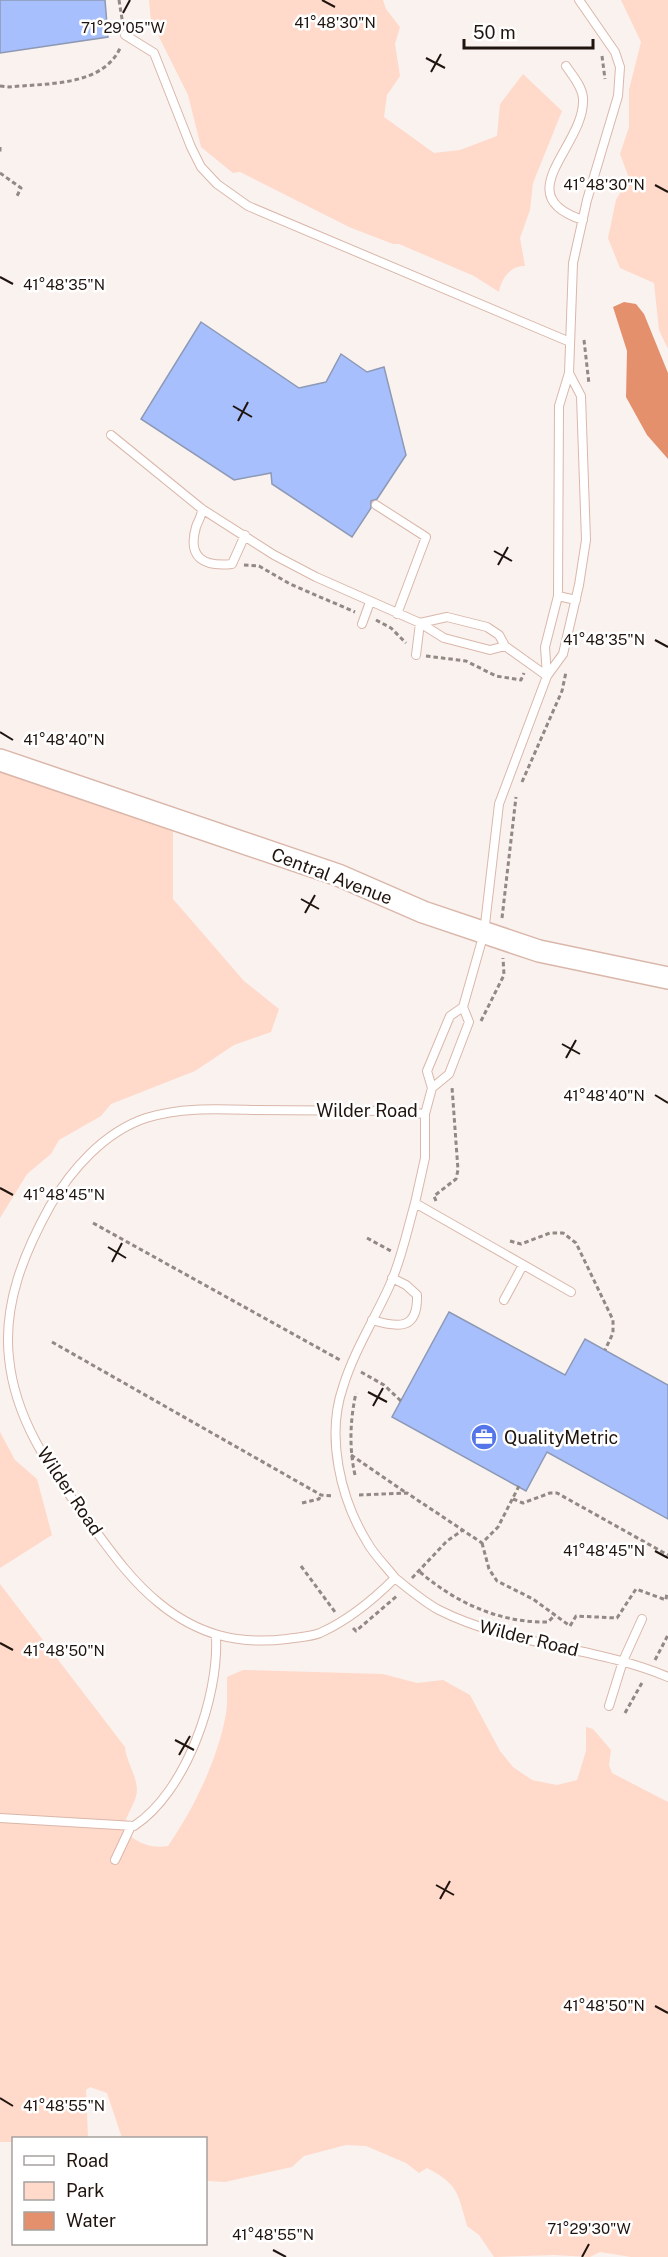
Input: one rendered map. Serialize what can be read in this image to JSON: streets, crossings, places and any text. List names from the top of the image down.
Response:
{
  "streets": {
    "main road": ["Central Avenue"],
    "lane": ["Wilder Road"]
  },
  "crossings": [
    ["Central Avenue", "Wilder Road"]
  ],
  "places": {
    "office": ["QualityMetric"]
  },
  "legend": ["Road", "Park", "Water"],
  "scale_bar": "50 m",
  "coordinates": [
    "41°48'30\"N",
    "71°29'05\"W",
    "41°48'35\"N",
    "41°48'40\"N",
    "41°48'45\"N",
    "41°48'50\"N",
    "41°48'55\"N",
    "71°29'30\"W"
  ]
}
